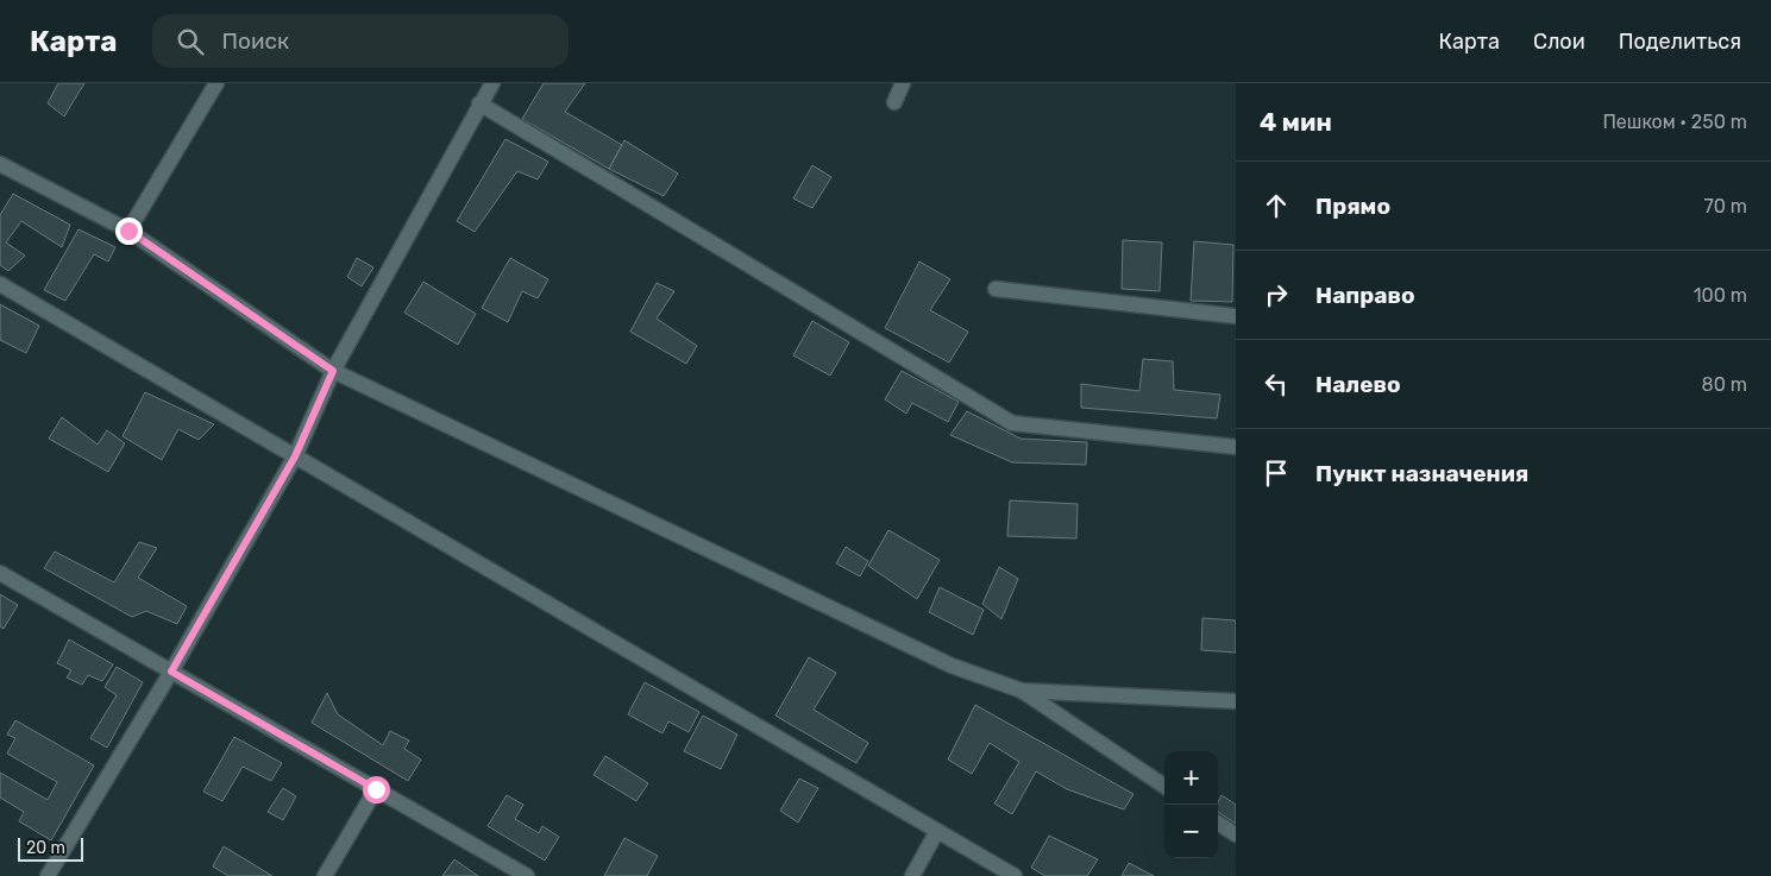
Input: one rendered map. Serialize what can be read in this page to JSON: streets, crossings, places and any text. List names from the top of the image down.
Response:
{
  "scale_bar": "20 m",
  "page": {
    "header": "Карта",
    "search": "Поиск",
    "nav": ["Карта", "Слои", "Поделиться"],
    "heading": ["4 мин", "Пешком · 250 m"],
    "list": [
      ["Прямо", "70 m"],
      ["Направо", "100 m"],
      ["Налево", "80 m"],
      "Пункт назначения"
    ],
    "map_buttons": ["+", "−"],
    "scale": "20 m"
  }
}
